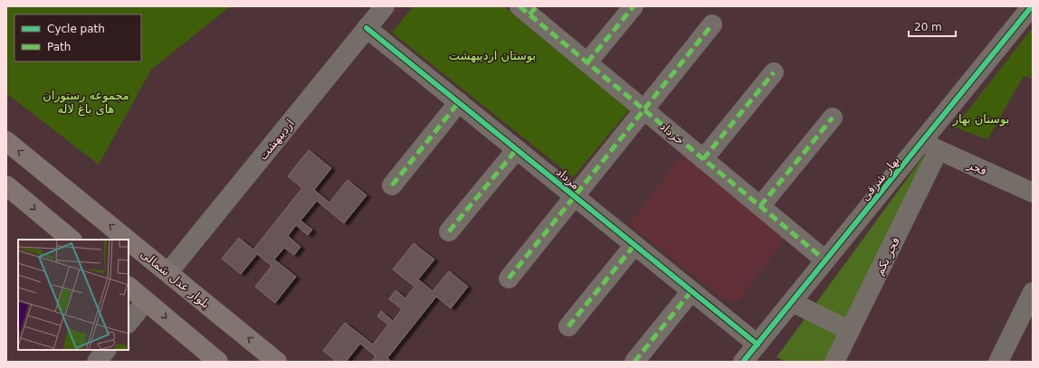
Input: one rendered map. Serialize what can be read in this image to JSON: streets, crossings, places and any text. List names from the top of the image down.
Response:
{
  "streets": {
    "main road": ["بلوار عدل شمالی"],
    "street": [
      "خرداد",
      "اردیبهشت",
      "فجر",
      "مرداد",
      "بهار شرقی",
      "فجر یکم"
    ]
  },
  "crossings": [
    ["خرداد", "بهار شرقی"],
    ["اردیبهشت", "مرداد"],
    ["اردیبهشت", "بلوار عدل شمالی"],
    ["فجر", "بهار شرقی"],
    ["فجر", "فجر یکم"],
    ["مرداد", "بهار شرقی"],
    ["بهار شرقی", "فجر یکم"]
  ],
  "parks": ["بوستان اردیبهشت", "مجموعه رستوران های باغ لاله", "بوستان بهار"],
  "legend": ["Cycle path", "Path"],
  "scale_bar": "20 m"
}
